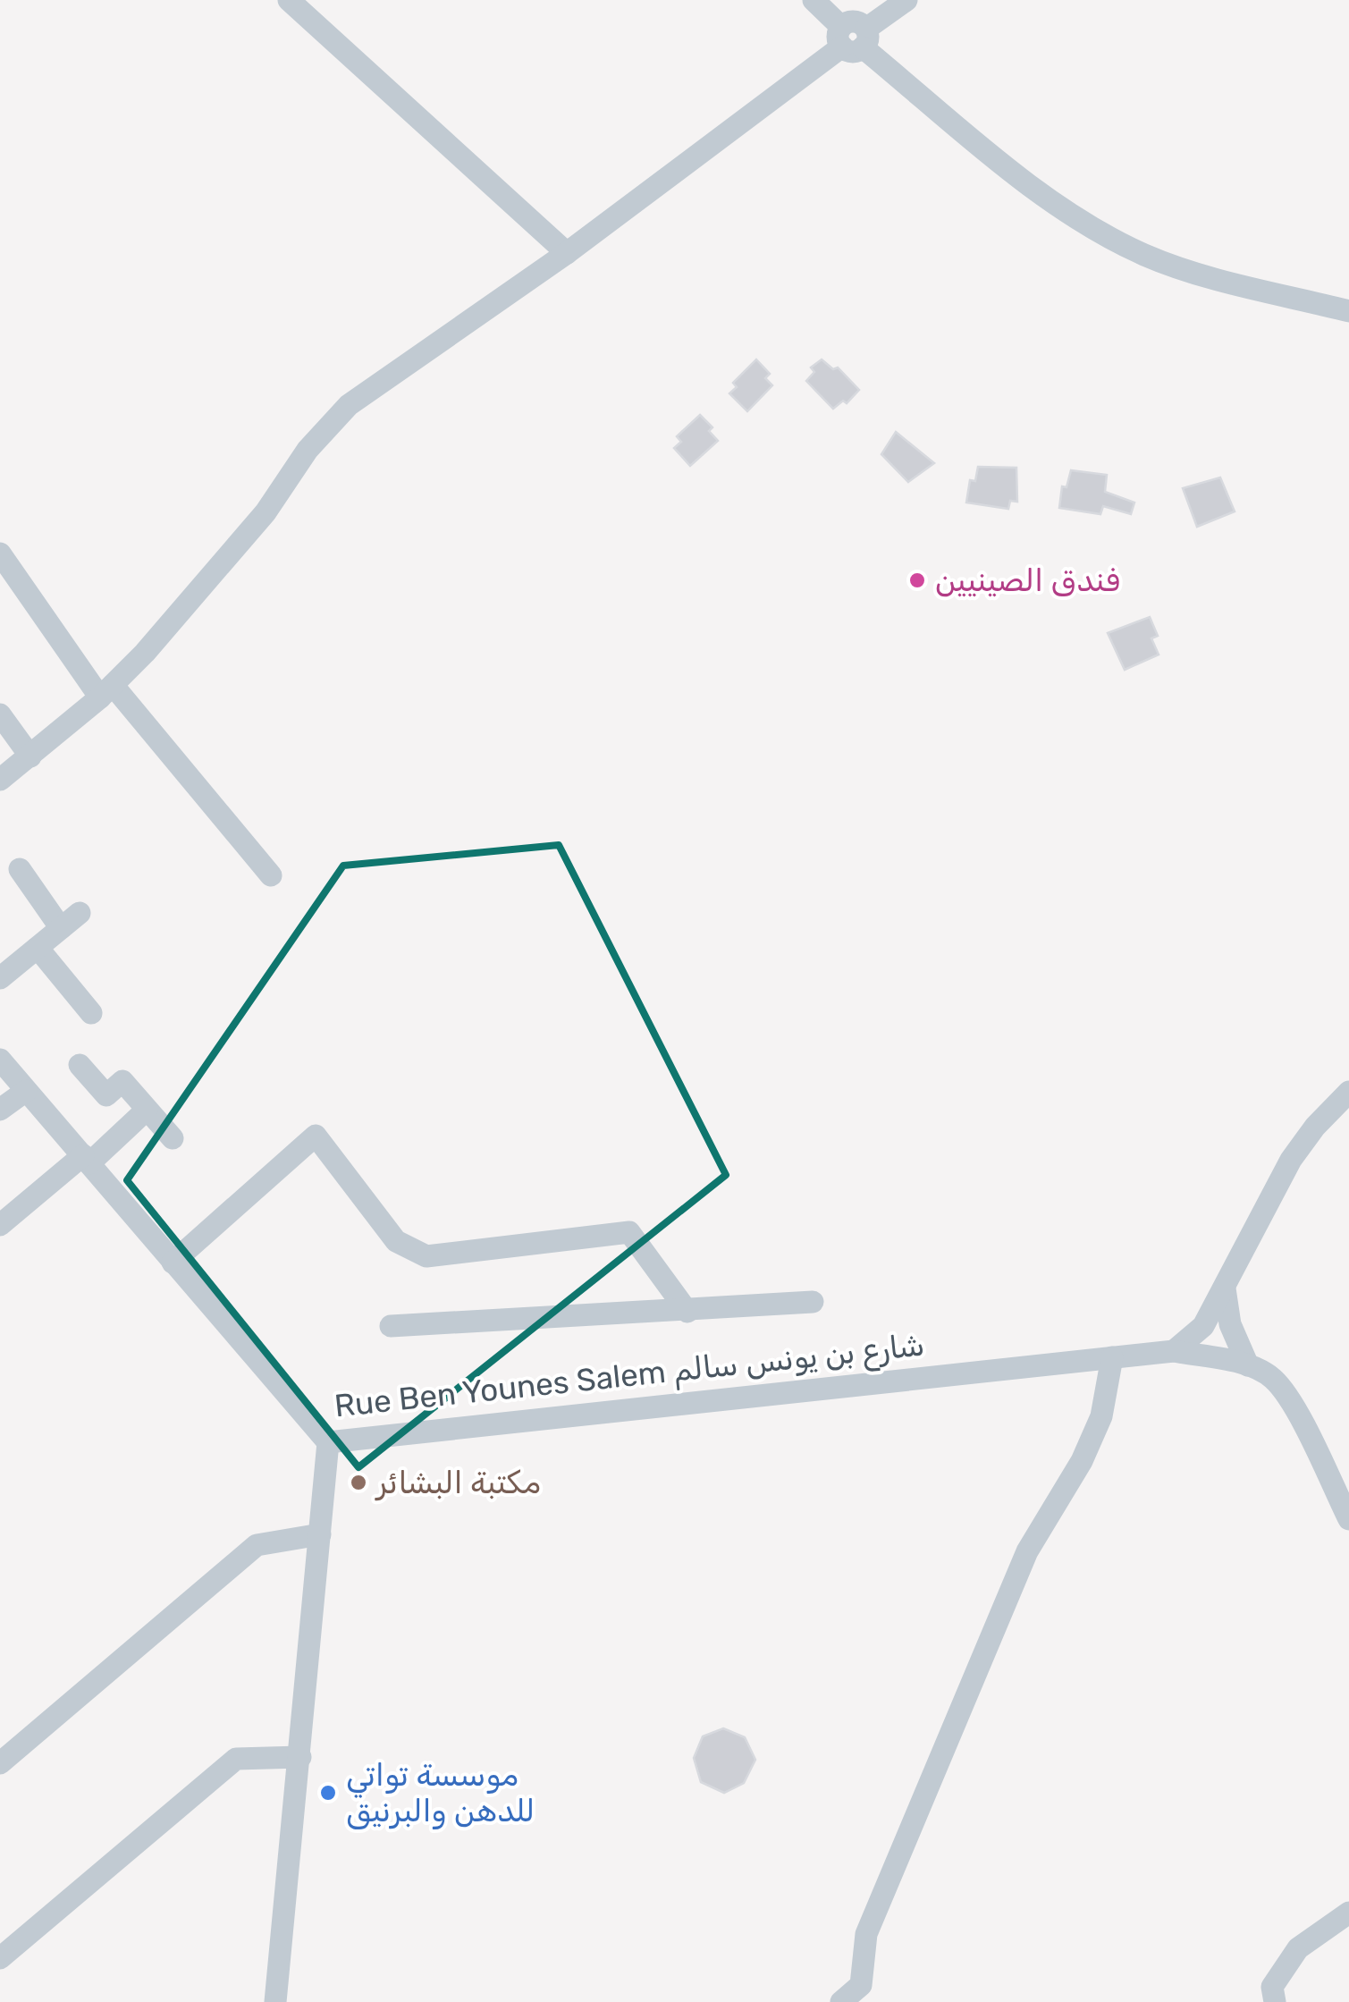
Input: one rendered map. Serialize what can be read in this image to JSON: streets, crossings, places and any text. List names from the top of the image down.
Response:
{
  "streets": {
    "street": ["Rue Ben Younes Salem شارع بن يونس سالم"]
  },
  "places": ["فندق الصينيين", "مكتبة البشائر", "موسسة تواتي للدهن والبرنيق"]
}
